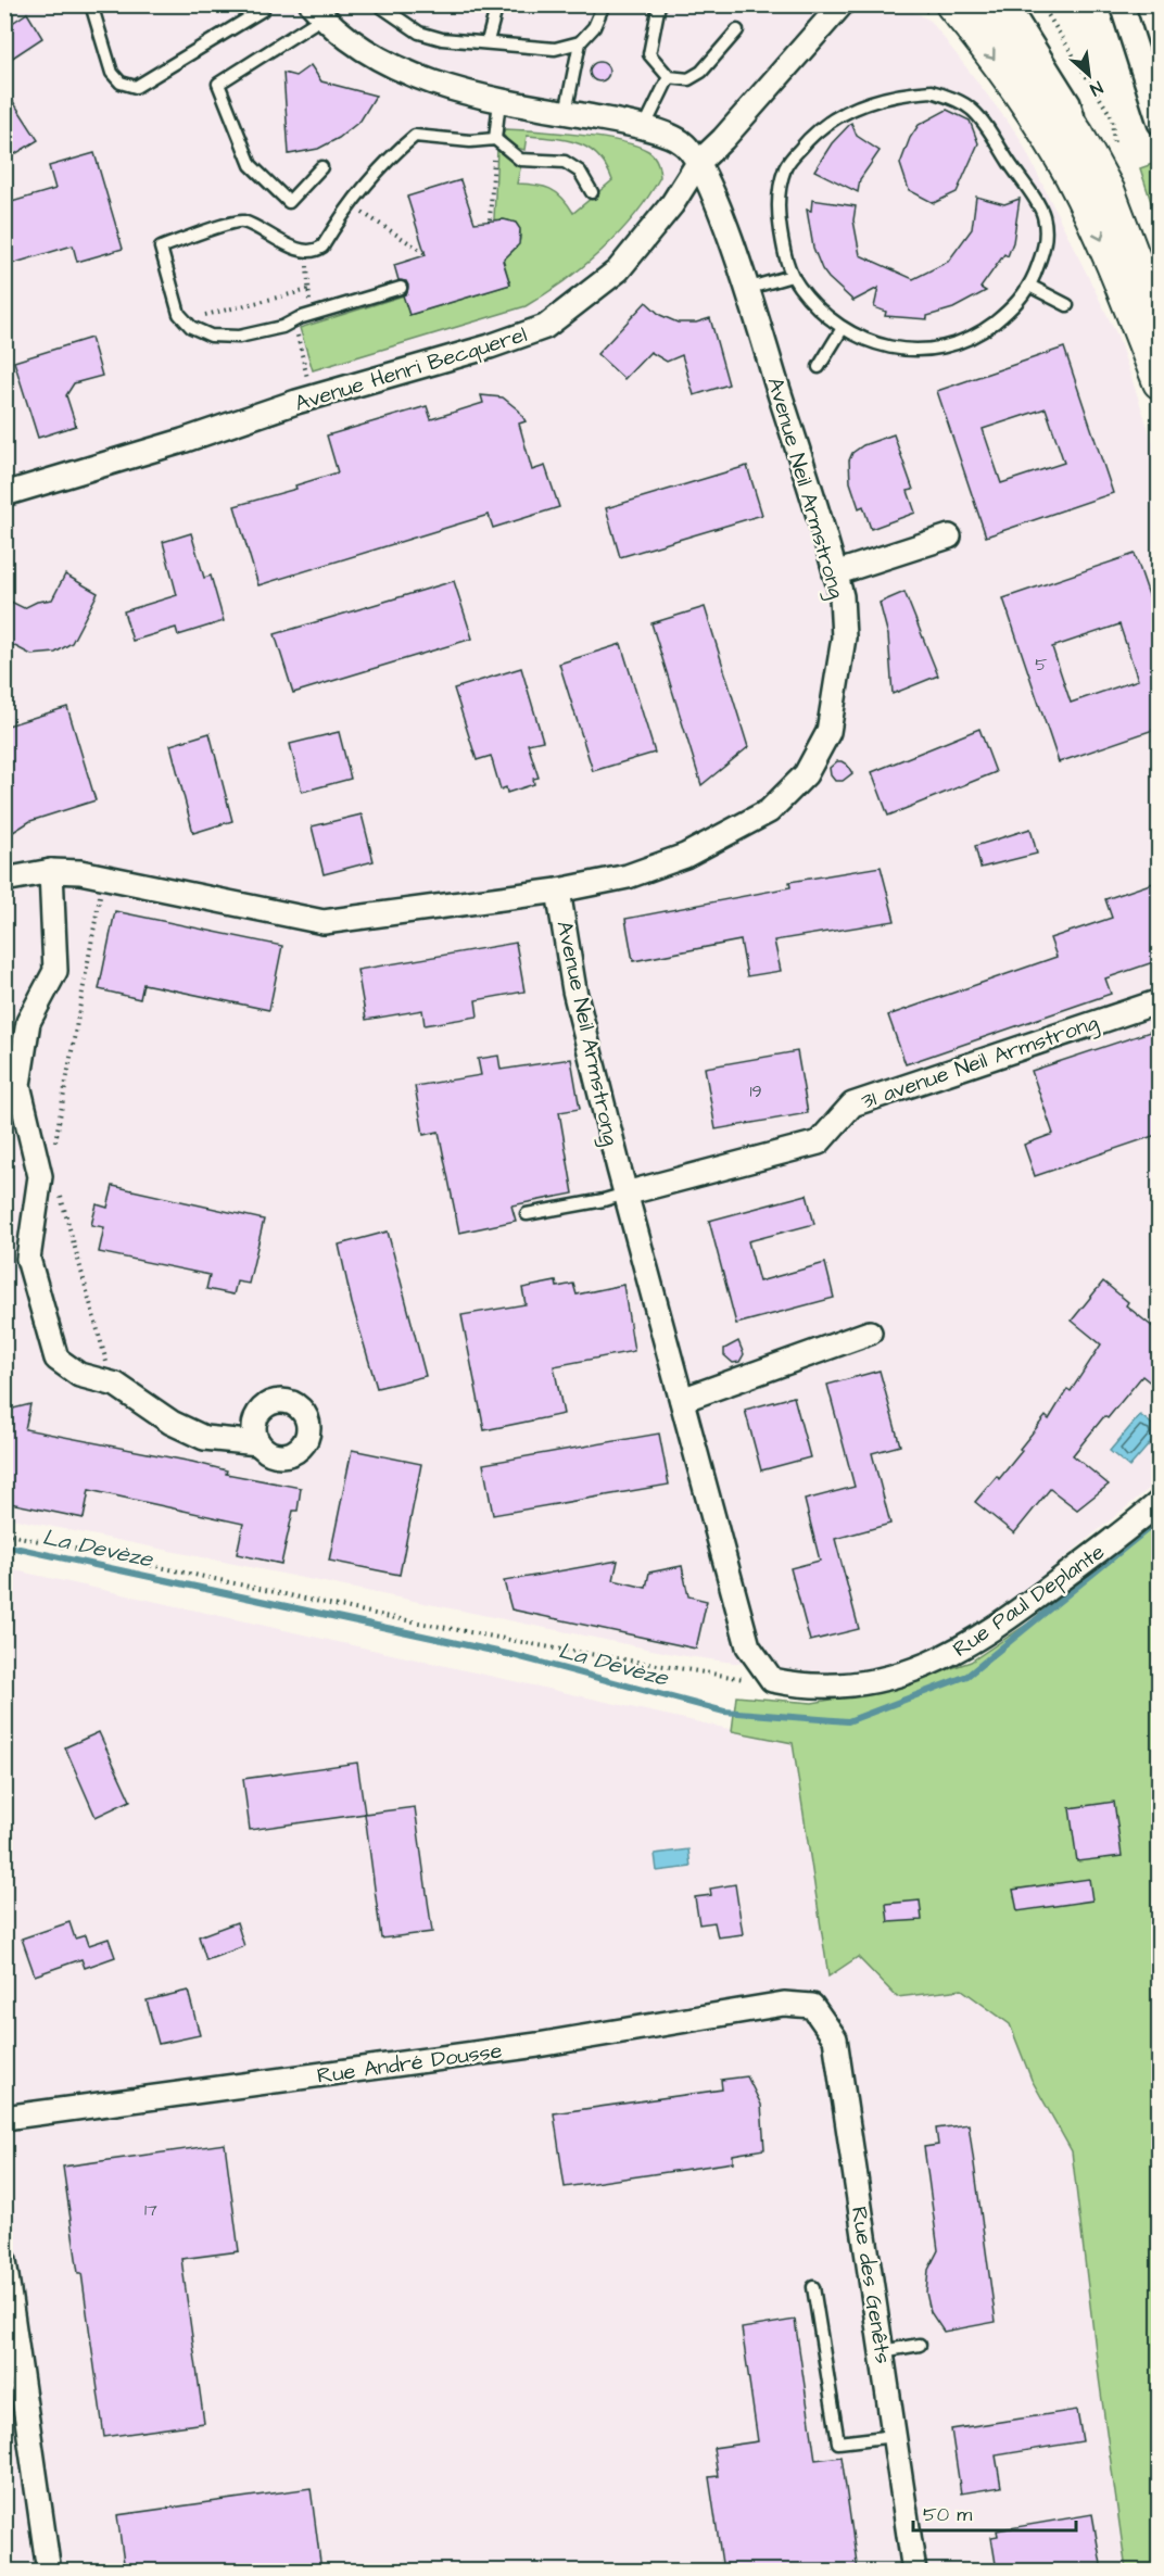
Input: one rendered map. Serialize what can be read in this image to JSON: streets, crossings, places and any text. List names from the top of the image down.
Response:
{
  "streets": {
    "street": [
      "Avenue Henri Becquerel",
      "Avenue Neil Armstrong",
      "31 avenue Neil Armstrong",
      "Rue Paul Deplante",
      "Rue André Dousse",
      "Rue des Genêts"
    ]
  },
  "crossings": [
    ["Avenue Henri Becquerel", "Avenue Neil Armstrong"],
    ["Avenue Neil Armstrong", "31 avenue Neil Armstrong"],
    ["Avenue Neil Armstrong", "Rue Paul Deplante"],
    ["Rue André Dousse", "Rue des Genêts"]
  ],
  "water": ["La Devèze"],
  "house_numbers": ["5", "19", "17"],
  "scale_bar": "50 m",
  "north": "bottom right"
}
